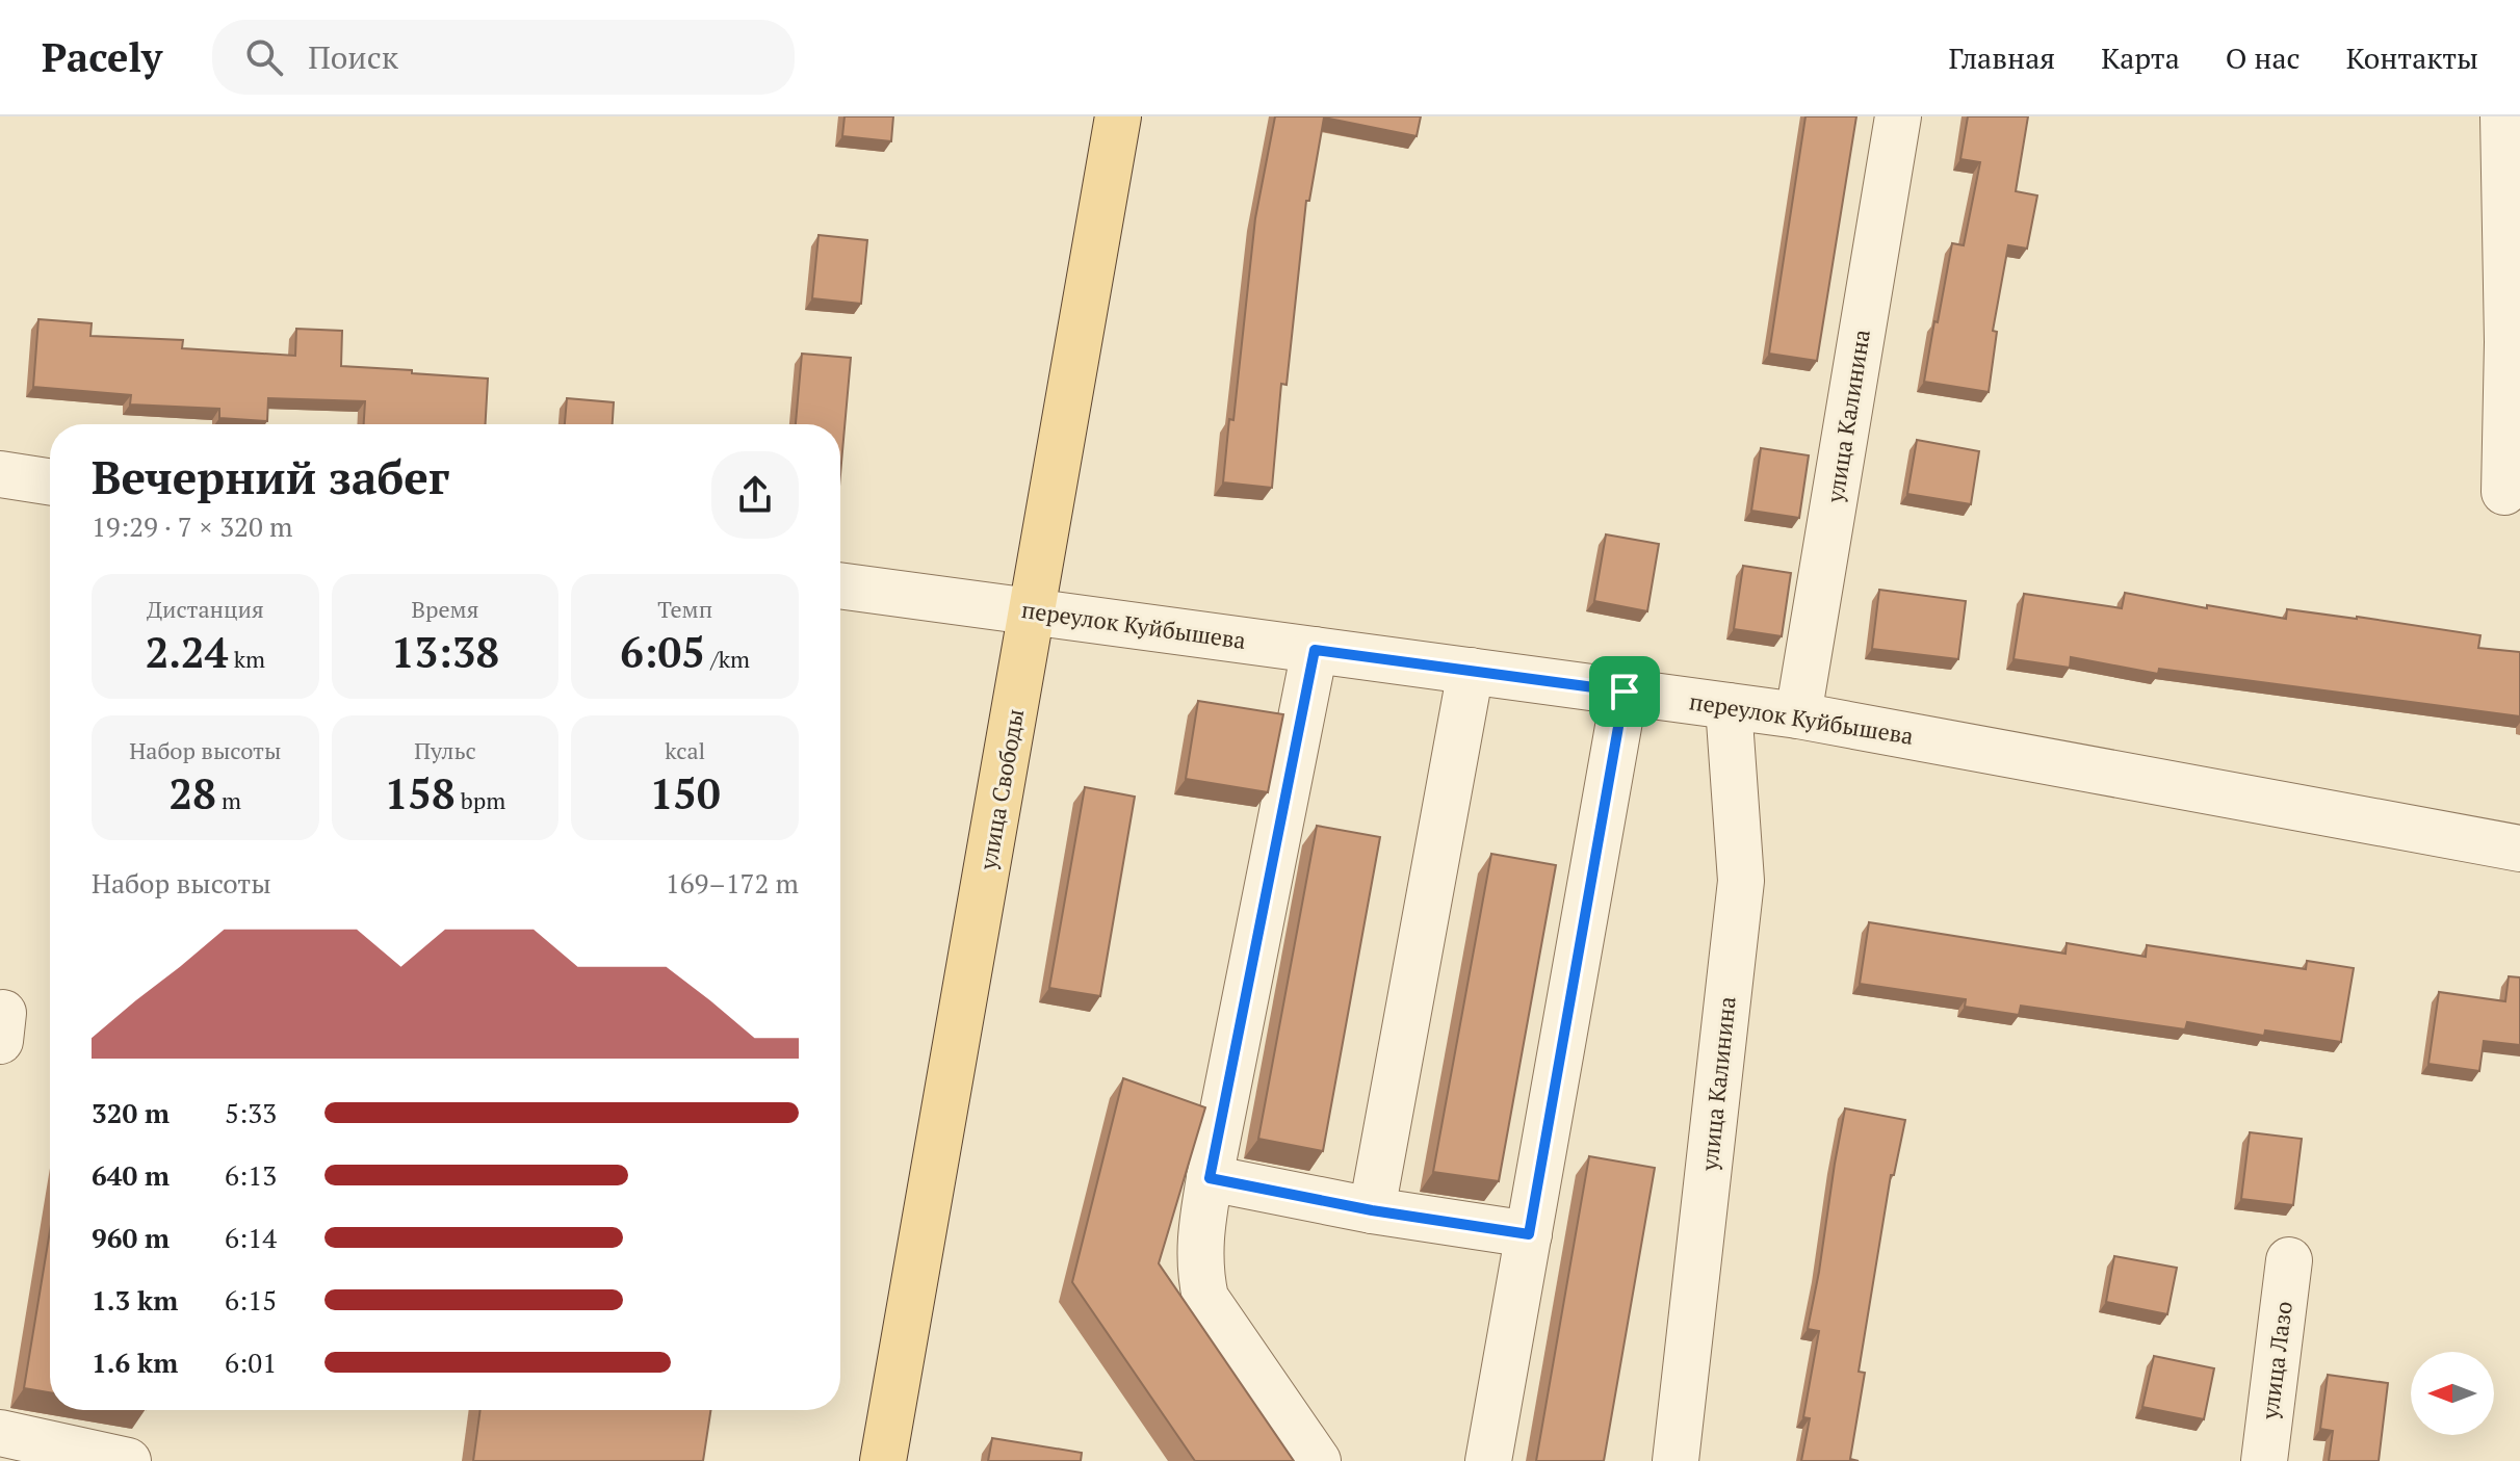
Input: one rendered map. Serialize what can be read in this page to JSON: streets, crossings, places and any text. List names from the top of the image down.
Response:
{
  "streets": {
    "main road": ["улица Свободы"],
    "street": ["улица Калинина", "переулок Куйбышева", "улица Лазо"]
  },
  "crossings": [
    ["улица Калинина", "переулок Куйбышева"],
    ["переулок Куйбышева", "улица Свободы"]
  ],
  "north": "left",
  "page": {
    "header": "Pacely",
    "search": "Поиск",
    "nav": [
      "Главная",
      "Карта",
      "О нас",
      "Контакты"
    ],
    "heading": ["Вечерний забег", "19:29 · 7 × 320 m"],
    "stats": [
      ["Дистанция", "2.24 km"],
      ["Время", "13:38"],
      ["Темп", "6:05 /km"],
      ["Набор высоты", "28 m"],
      ["Пульс", "158 bpm"],
      ["kcal", "150"]
    ],
    "chart": ["Набор высоты", "169–172 m"],
    "list": [
      {
        "name": "320 m",
        "note": "5:33"
      },
      {
        "name": "640 m",
        "note": "6:13"
      },
      {
        "name": "960 m",
        "note": "6:14"
      },
      {
        "name": "1.3 km",
        "note": "6:15"
      },
      {
        "name": "1.6 km",
        "note": "6:01"
      }
    ]
  }
}
